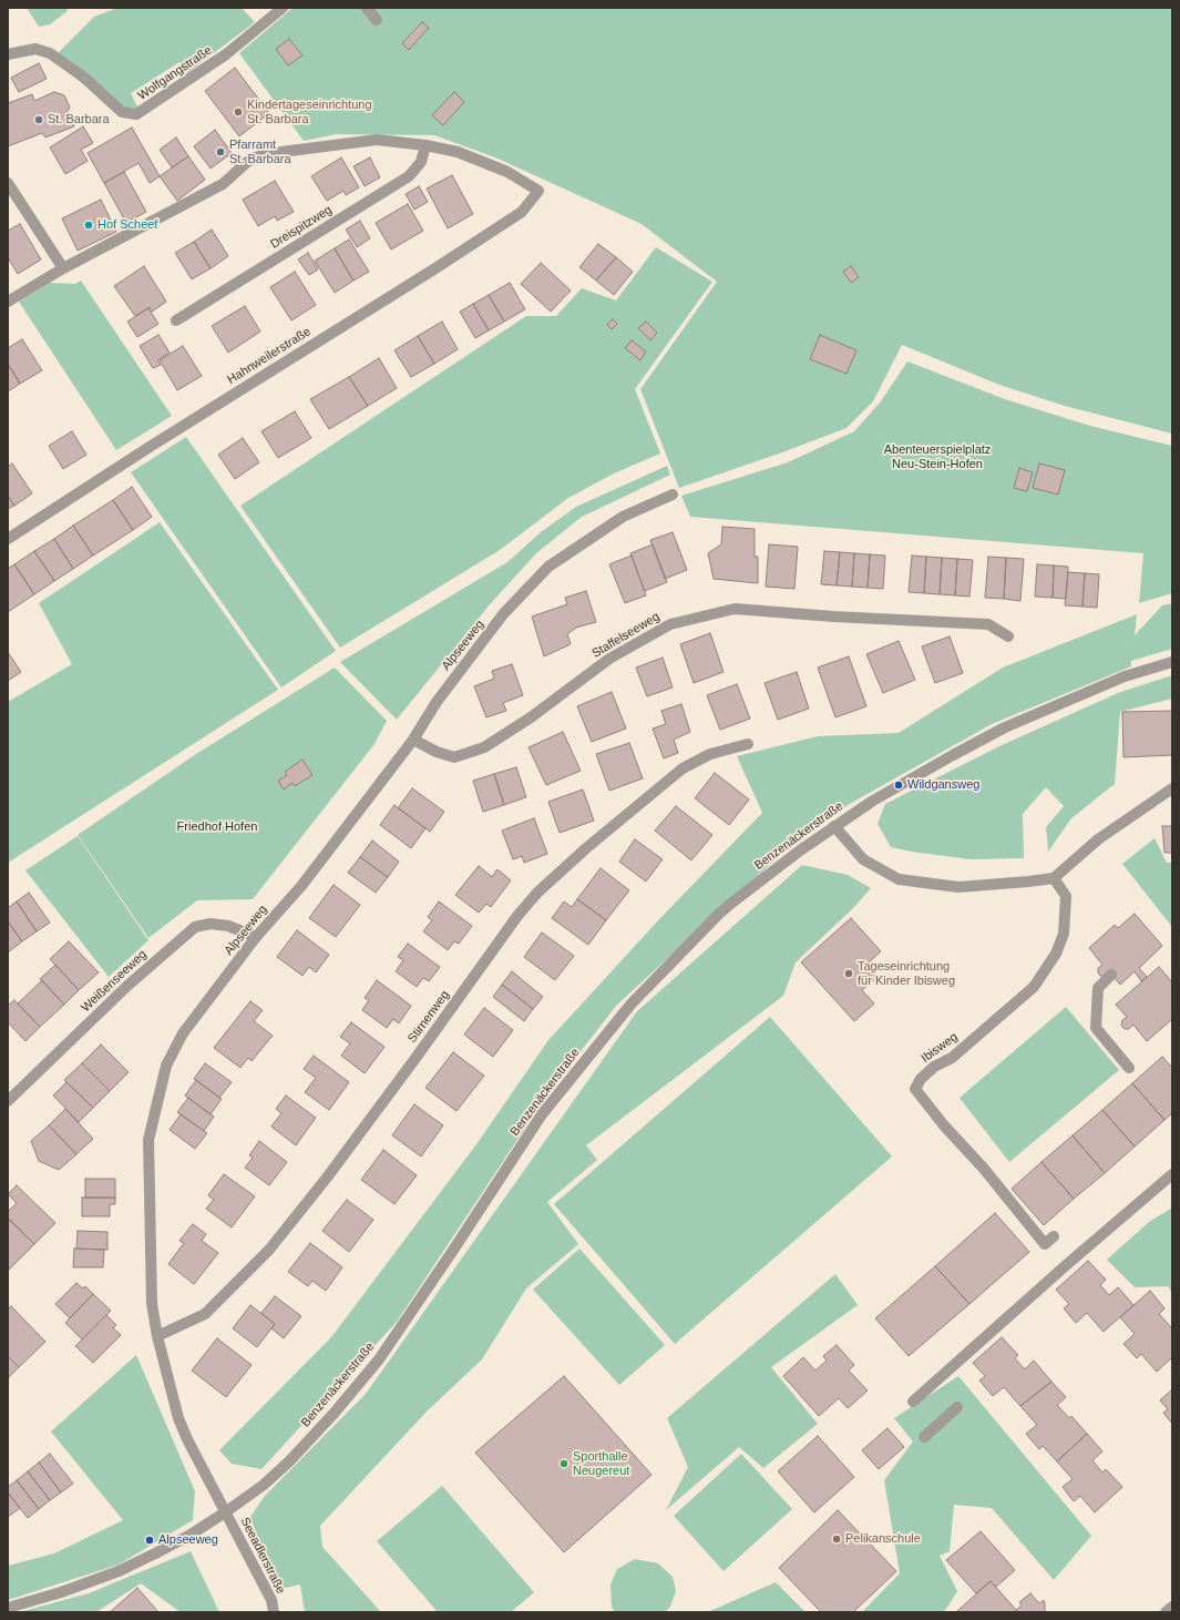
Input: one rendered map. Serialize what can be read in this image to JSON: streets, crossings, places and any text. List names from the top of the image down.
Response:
{
  "streets": {
    "street": [
      "Wolfgangstraße",
      "Dreispitzweg",
      "Hahnweilerstraße",
      "Staffelseeweg",
      "Alpseeweg",
      "Benzenäckerstraße",
      "Weißenseeweg",
      "Stirnenweg",
      "Ibisweg",
      "Seeadlerstraße"
    ]
  },
  "crossings": [
    ["Dreispitzweg", "Hahnweilerstraße"],
    ["Staffelseeweg", "Alpseeweg"],
    ["Alpseeweg", "Benzenäckerstraße"],
    ["Alpseeweg", "Weißenseeweg"],
    ["Alpseeweg", "Stirnenweg"],
    ["Alpseeweg", "Seeadlerstraße"],
    ["Benzenäckerstraße", "Seeadlerstraße"]
  ],
  "parks": ["Abenteuerspielplatz Neu-Stein-Hofen", "Friedhof Hofen"],
  "places": [
    "Kindertageseinrichtung St. Barbara",
    "St. Barbara",
    "Pfarramt St. Barbara",
    "Hof Scheef",
    "Wildgansweg",
    "Tageseinrichtung für Kinder Ibisweg",
    "Sporthalle Neugereut",
    "Pelikanschule",
    "Alpseeweg"
  ]
}
